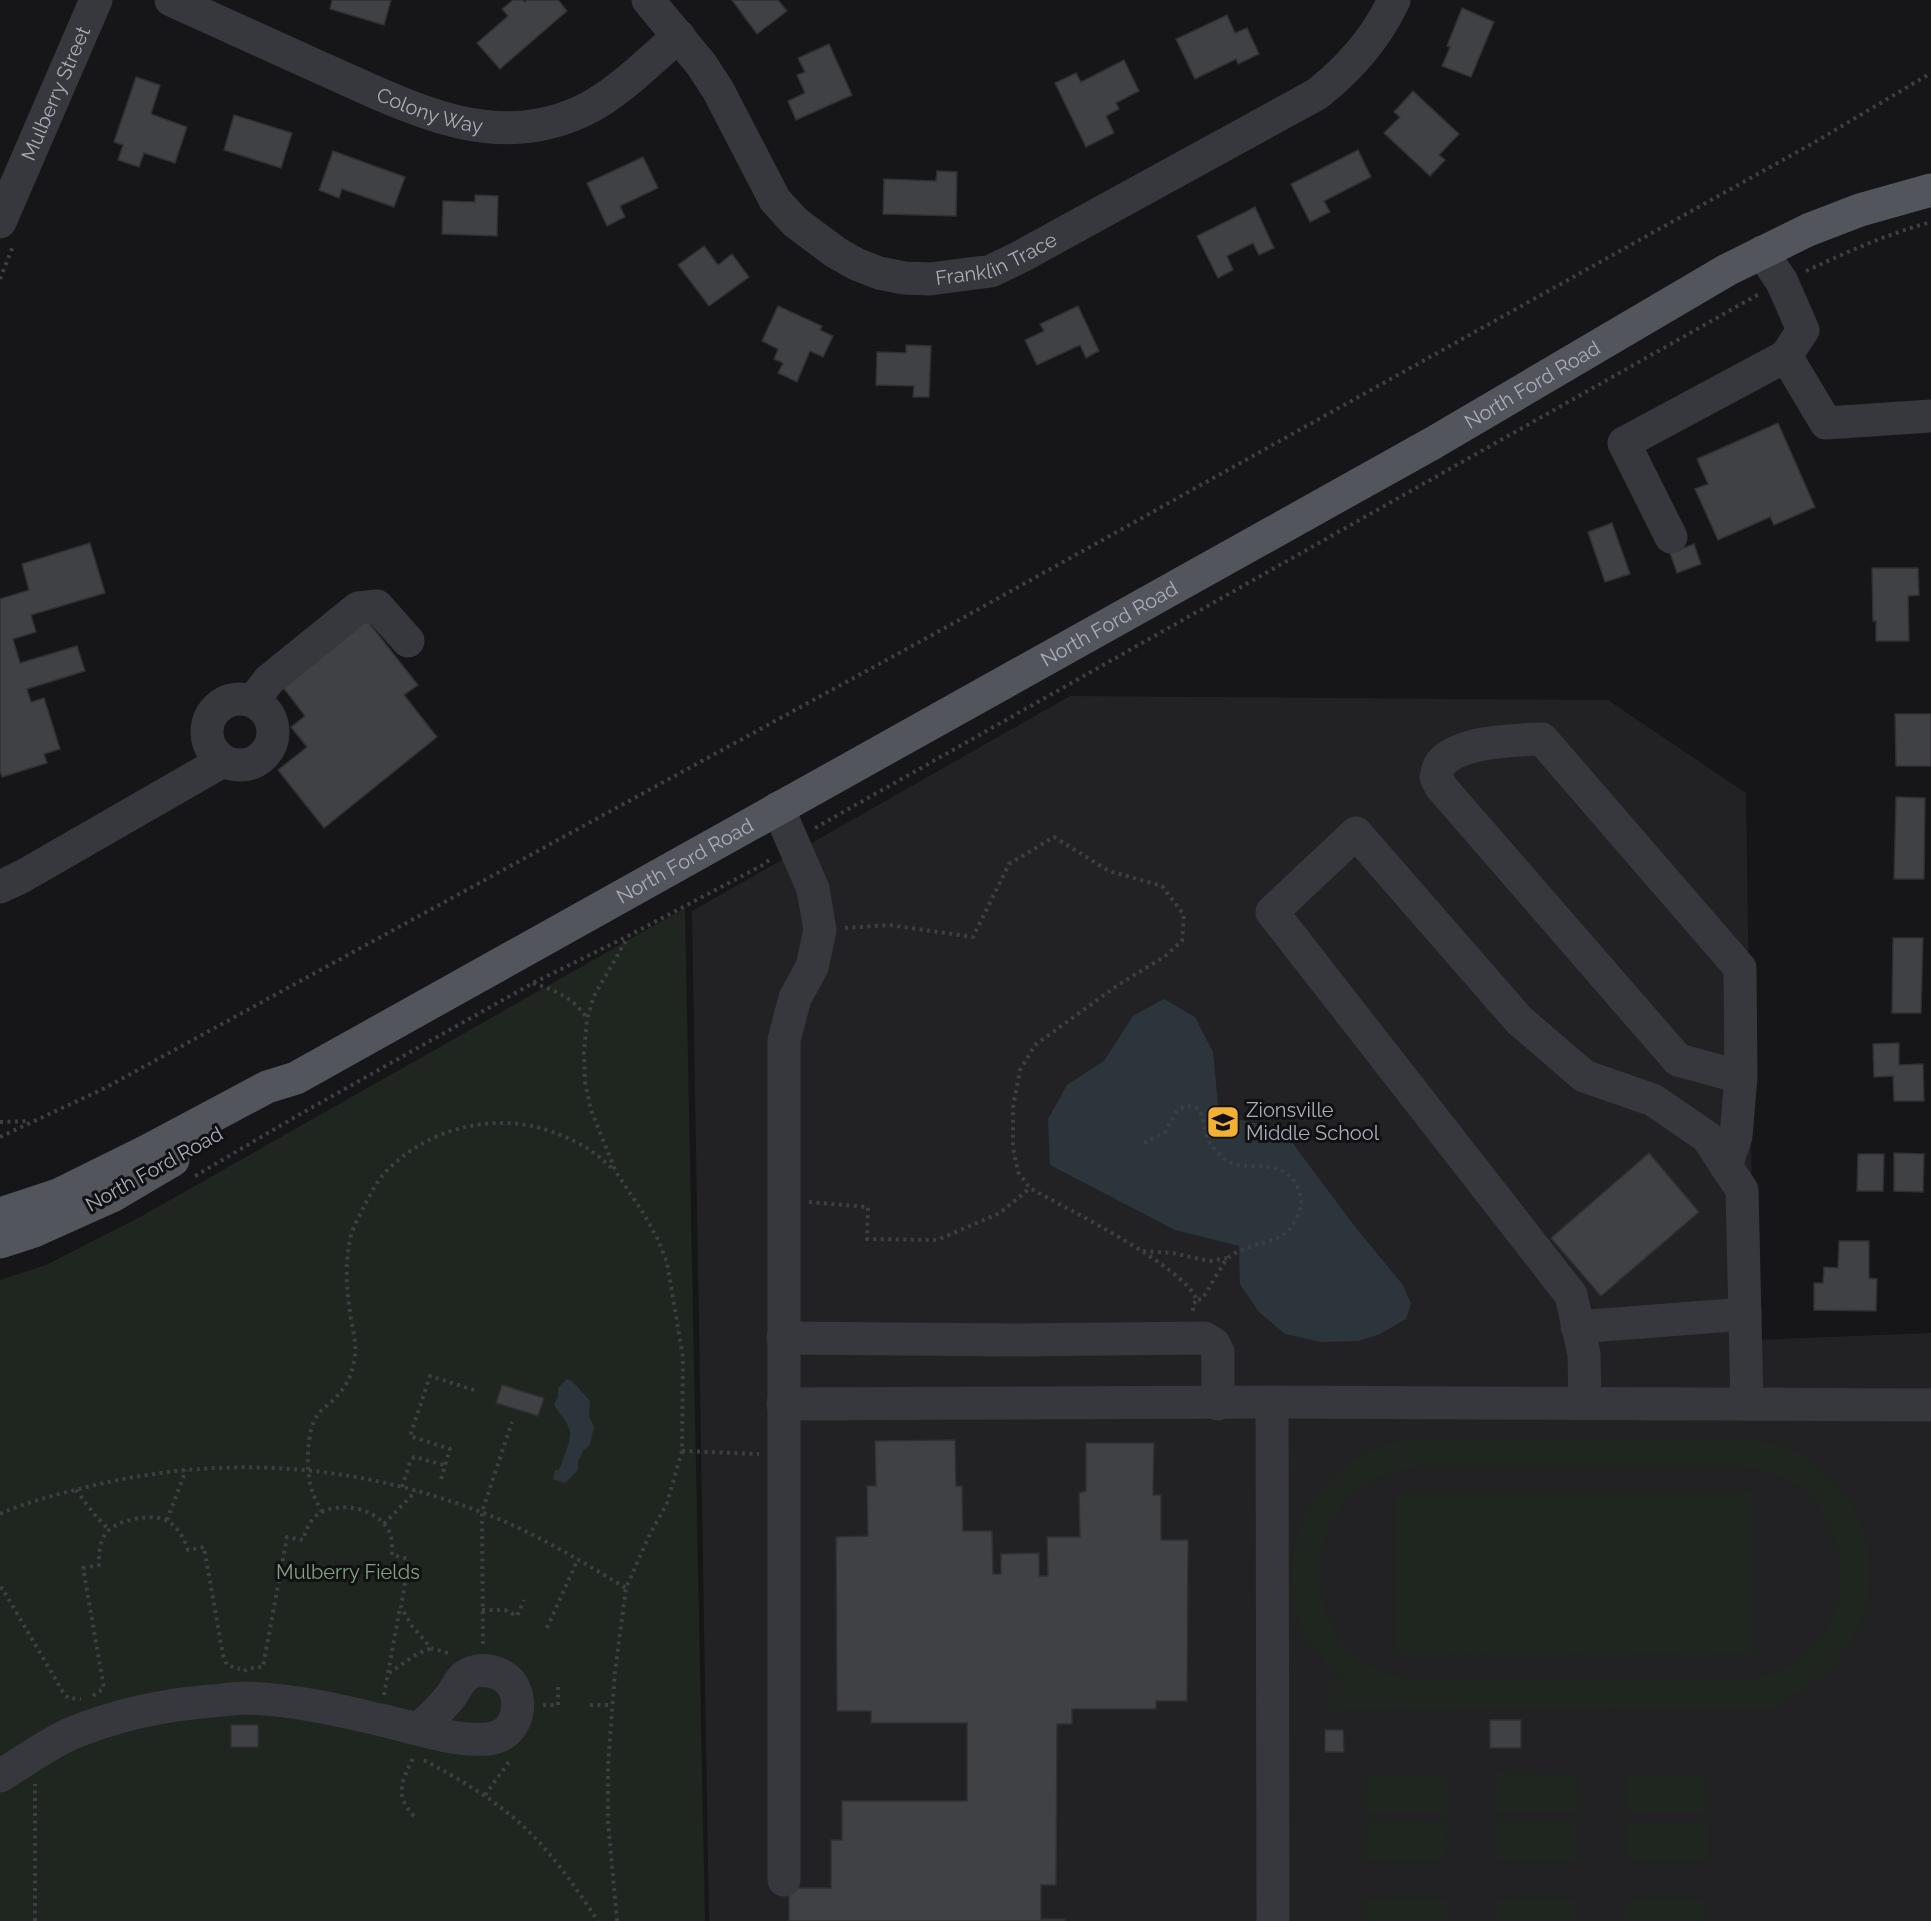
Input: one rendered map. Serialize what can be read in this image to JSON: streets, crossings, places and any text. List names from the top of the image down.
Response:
{
  "streets": {
    "main road": ["North Ford Road"],
    "street": ["Mulberry Street", "Colony Way", "Franklin Trace"]
  },
  "crossings": [
    ["Colony Way", "Franklin Trace"]
  ],
  "parks": ["Mulberry Fields"],
  "places": {
    "school or university": ["Zionsville Middle School"]
  }
}
